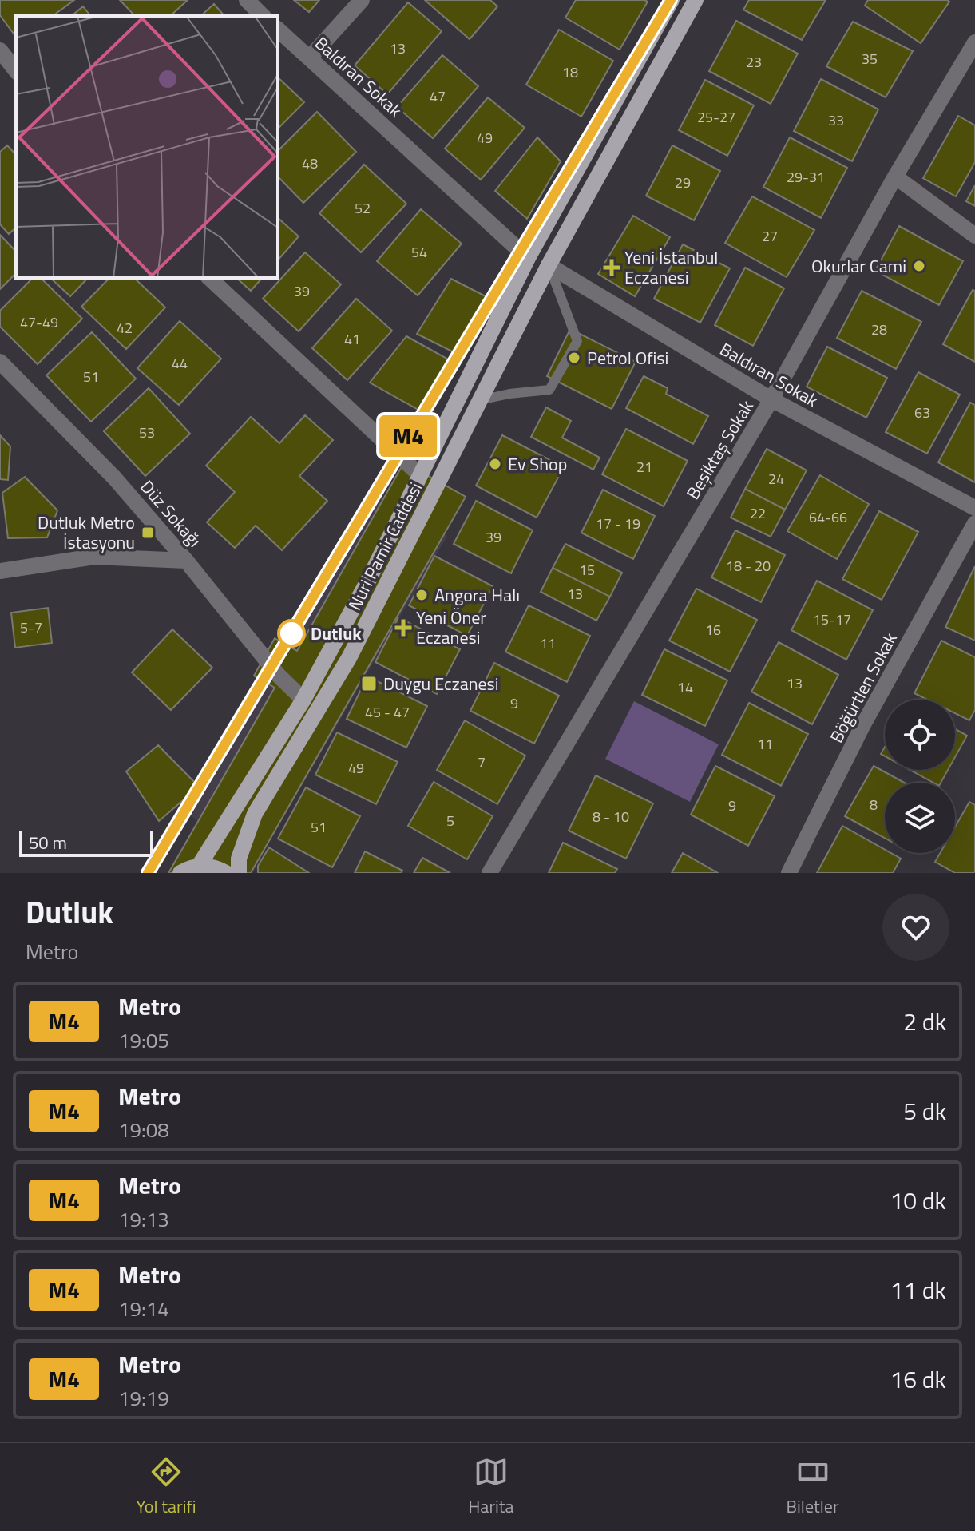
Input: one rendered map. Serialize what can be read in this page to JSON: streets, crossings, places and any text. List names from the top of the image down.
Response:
{
  "streets": {
    "main road": ["Nuri Pamir Caddesi"],
    "street": [
      "Baldıran Sokak",
      "Beşiktaş Sokak",
      "Düz Sokağı",
      "Böğürtlen Sokak"
    ]
  },
  "crossings": [
    ["Baldıran Sokak", "Beşiktaş Sokak"],
    ["Baldıran Sokak", "Nuri Pamir Caddesi"],
    ["Düz Sokağı", "Nuri Pamir Caddesi"]
  ],
  "places": {
    "other": [
      "Okurlar Cami",
      "Petrol Ofisi",
      "Ev Shop",
      "Angora Halı",
      "Dutluk"
    ],
    "health": ["Yeni İstanbul Eczanesi", "Yeni Öner Eczanesi"],
    "transit": ["Dutluk Metro İstasyonu", "Duygu Eczanesi"]
  },
  "lines": ["metro line M4"],
  "house_numbers": [
    "13",
    "35",
    "23",
    "18",
    "47",
    "25-27",
    "33",
    "49",
    "48",
    "29-31",
    "29",
    "52",
    "27",
    "54",
    "39",
    "47-49",
    "42",
    "28",
    "41",
    "44",
    "51",
    "63",
    "53",
    "21",
    "24",
    "22",
    "64-66",
    "17 - 19",
    "39",
    "18 - 20",
    "15",
    "13",
    "15-17",
    "5-7",
    "16",
    "11",
    "13",
    "14",
    "9",
    "45 - 47",
    "11",
    "7",
    "49",
    "8",
    "9",
    "8 - 10",
    "5",
    "51"
  ],
  "scale_bar": "50 m",
  "page": {
    "on_map": "M4",
    "scale": "50 m",
    "heading": ["Dutluk", "Metro"],
    "list": [
      {
        "mark": "M4",
        "name": "Metro",
        "note": "19:05",
        "value": "2 dk"
      },
      {
        "mark": "M4",
        "name": "Metro",
        "note": "19:08",
        "value": "5 dk"
      },
      {
        "mark": "M4",
        "name": "Metro",
        "note": "19:13",
        "value": "10 dk"
      },
      {
        "mark": "M4",
        "name": "Metro",
        "note": "19:14",
        "value": "11 dk"
      },
      {
        "mark": "M4",
        "name": "Metro",
        "note": "19:19",
        "value": "16 dk"
      }
    ],
    "tabs": ["Yol tarifi", "Harita", "Biletler"]
  }
}
